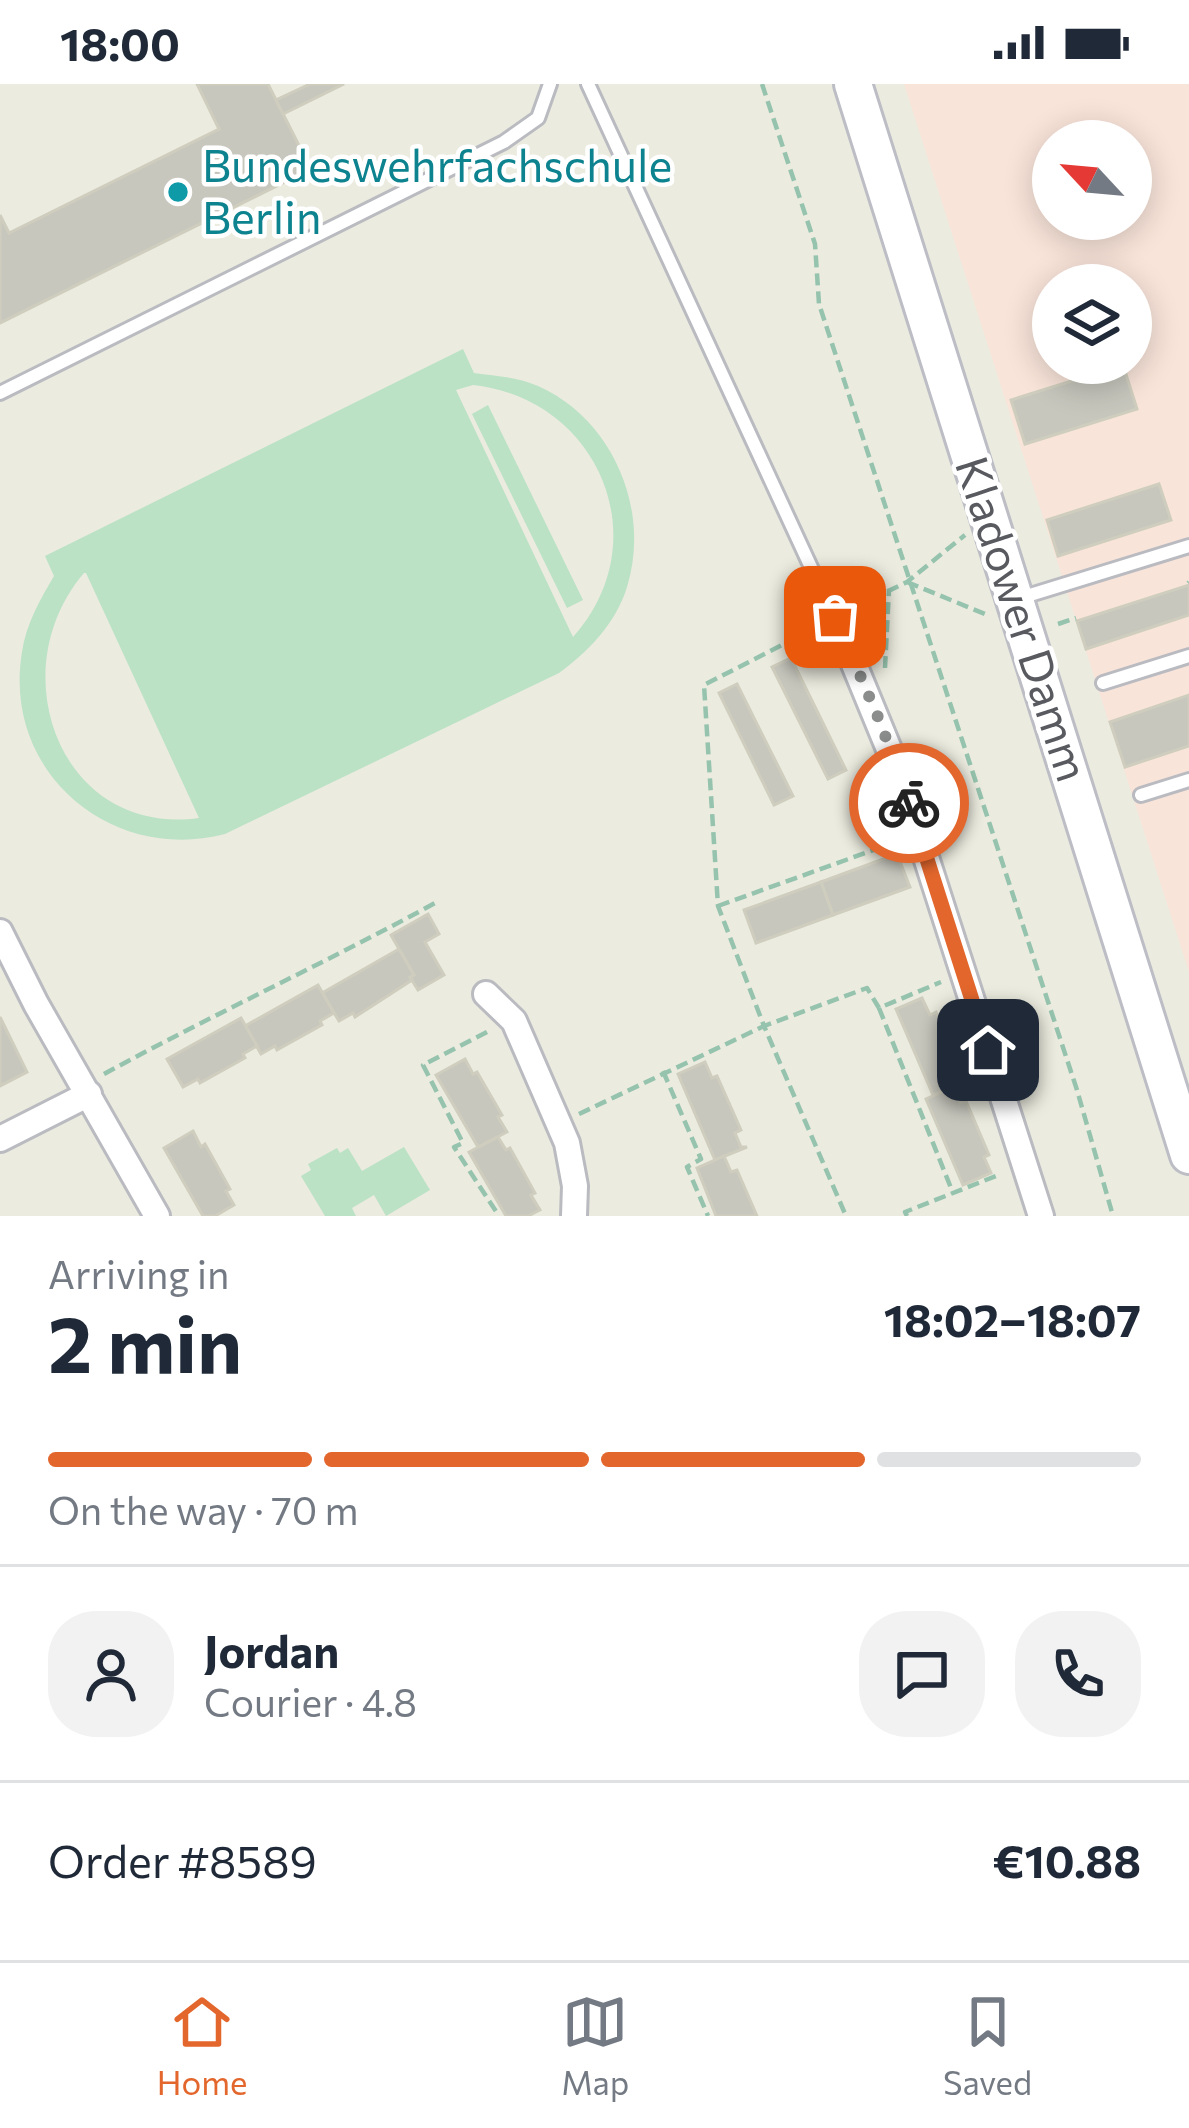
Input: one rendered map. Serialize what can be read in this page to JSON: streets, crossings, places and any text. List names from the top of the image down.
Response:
{
  "streets": {
    "main road": ["Kladower Damm"]
  },
  "places": ["Bundeswehrfachschule Berlin"],
  "north": "top left",
  "page": {
    "status": "18:00",
    "heading": ["2 min", "Arriving in", "18:02–18:07"],
    "panel": [
      "Jordan",
      "Courier · 4.8",
      "Order #8589",
      "€10.88"
    ],
    "bar": "On the way · 70 m",
    "tabs": ["Home", "Map", "Saved"]
  }
}
